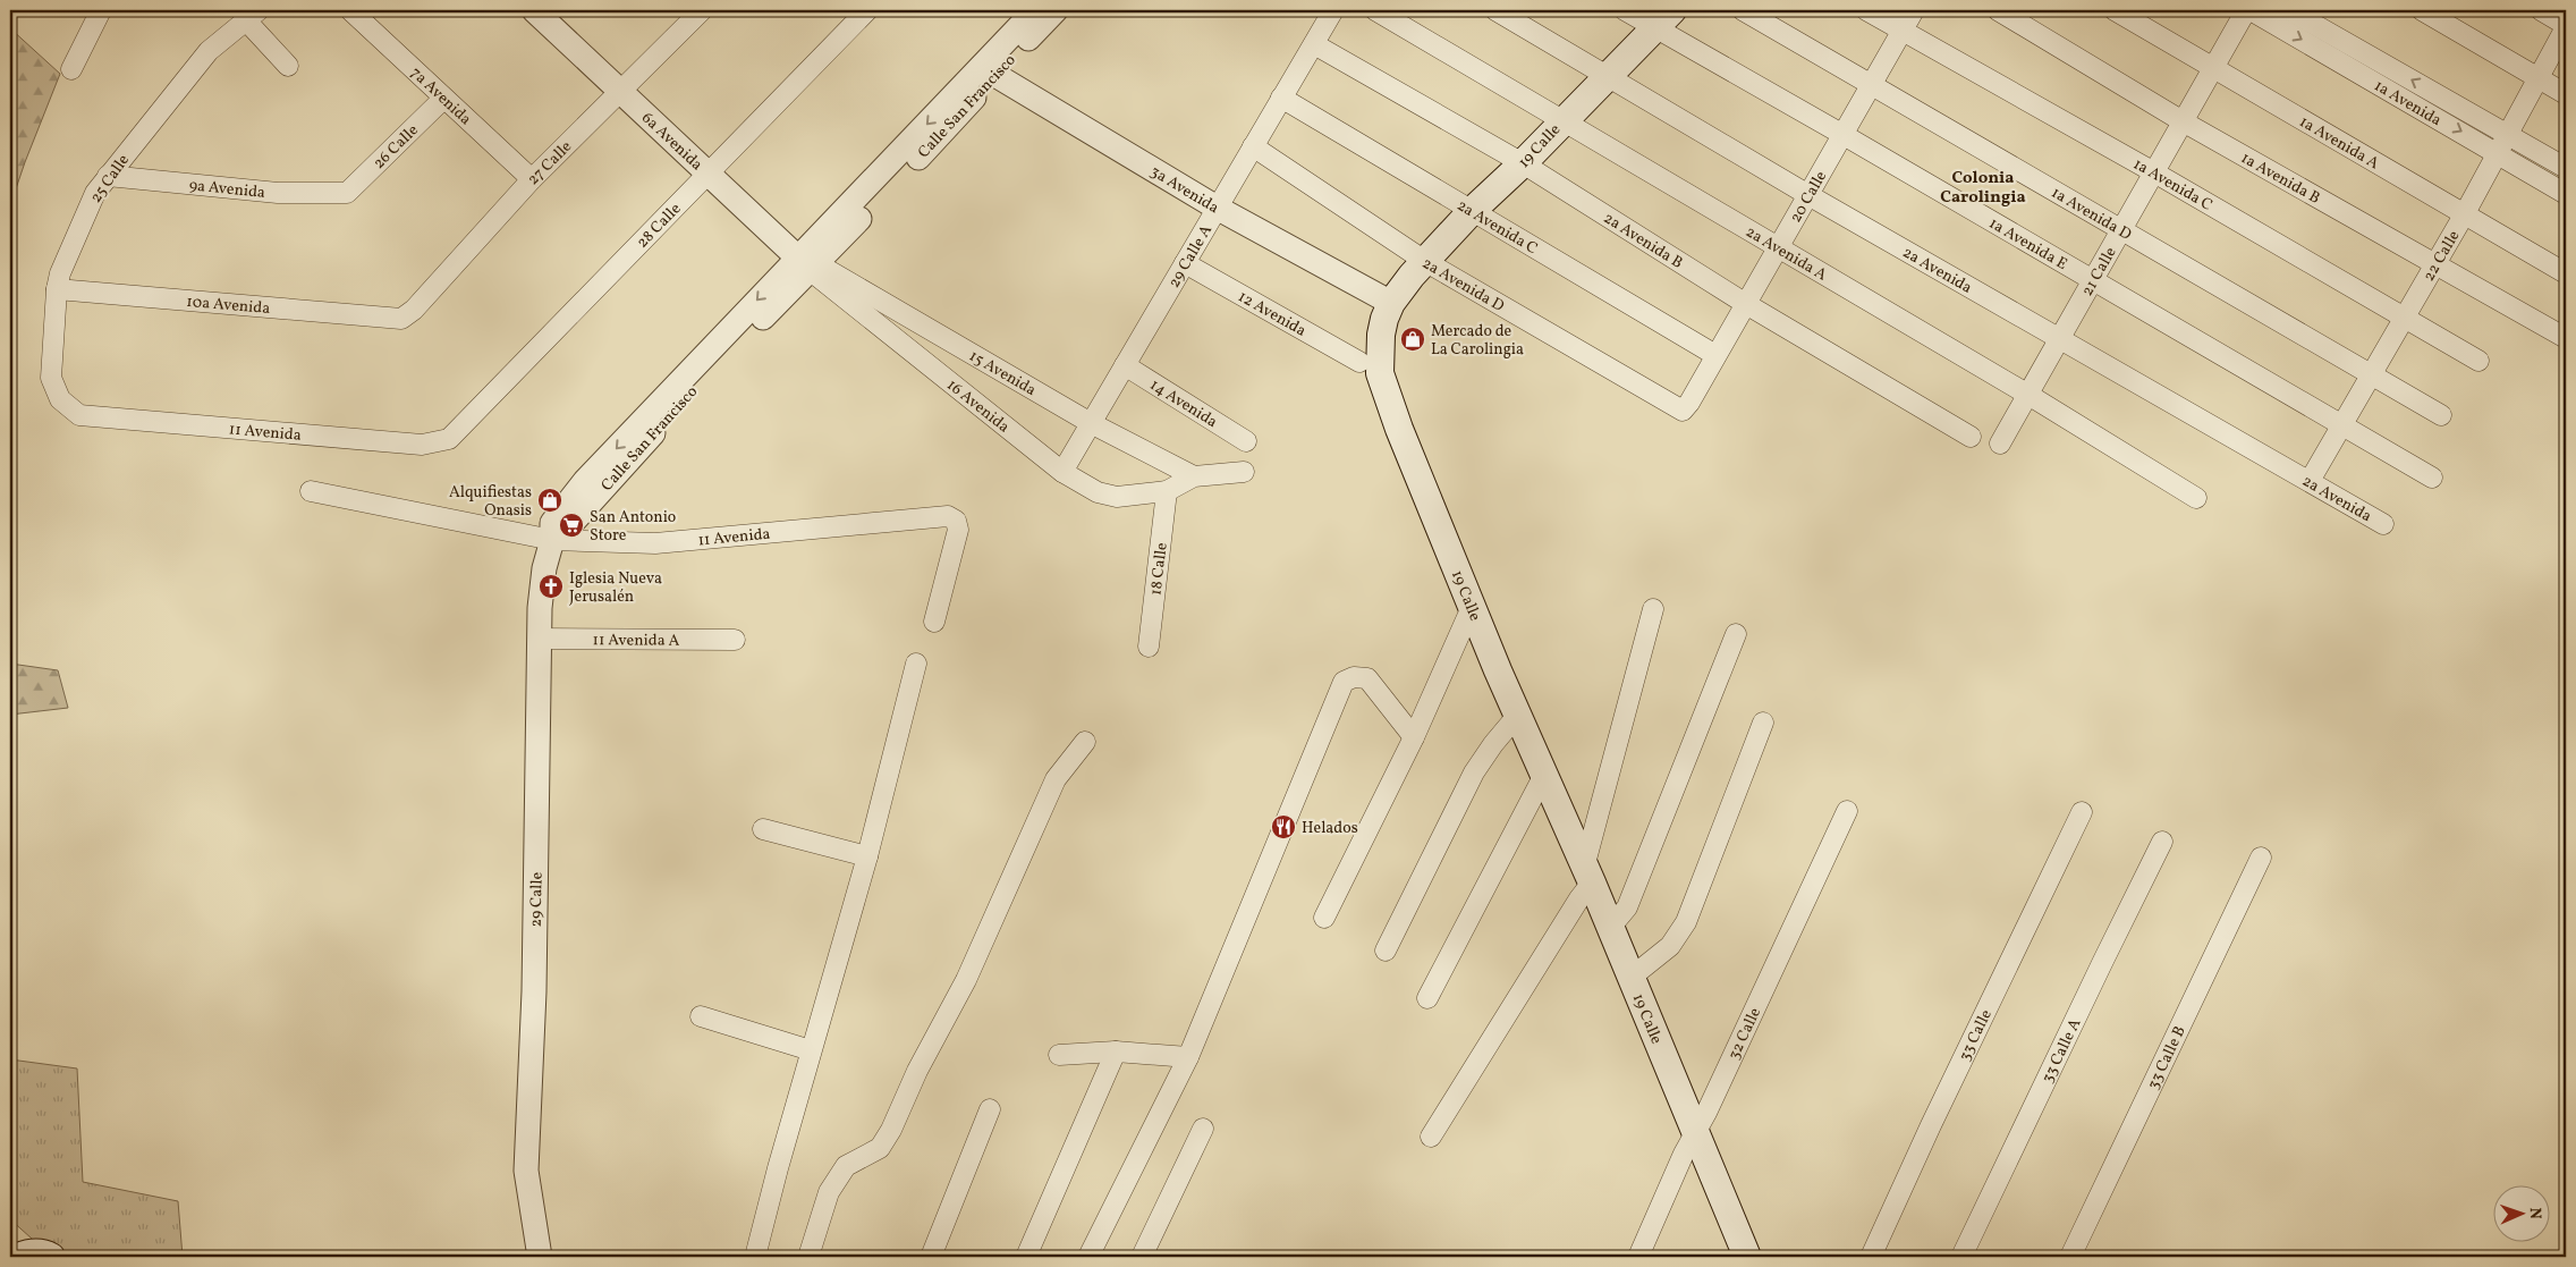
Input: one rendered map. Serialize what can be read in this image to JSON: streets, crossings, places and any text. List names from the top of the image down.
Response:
{
  "streets": {
    "main road": ["19 Calle"],
    "street": [
      "7a Avenida",
      "1a Avenida",
      "Calle San Francisco",
      "6a Avenida",
      "1a Avenida A",
      "26 Calle",
      "27 Calle",
      "1a Avenida B",
      "25 Calle",
      "1a Avenida C",
      "9a Avenida",
      "3a Avenida",
      "20 Calle",
      "1a Avenida D",
      "28 Calle",
      "2a Avenida C",
      "2a Avenida B",
      "1a Avenida E",
      "2a Avenida A",
      "29 Calle A",
      "22 Calle",
      "2a Avenida",
      "21 Calle",
      "2a Avenida D",
      "10a Avenida",
      "12 Avenida",
      "15 Avenida",
      "14 Avenida",
      "16 Avenida",
      "11 Avenida",
      "18 Calle",
      "11 Avenida A",
      "29 Calle",
      "32 Calle",
      "33 Calle",
      "33 Calle A",
      "33 Calle B"
    ]
  },
  "crossings": [
    ["7a Avenida", "26 Calle"],
    ["7a Avenida", "27 Calle"],
    ["1a Avenida", "22 Calle"],
    ["1a Avenida", "21 Calle"],
    ["Calle San Francisco", "6a Avenida"],
    ["Calle San Francisco", "3a Avenida"],
    ["Calle San Francisco", "15 Avenida"],
    ["Calle San Francisco", "16 Avenida"],
    ["Calle San Francisco", "11 Avenida"],
    ["Calle San Francisco", "29 Calle"],
    ["6a Avenida", "27 Calle"],
    ["6a Avenida", "28 Calle"],
    ["6a Avenida", "15 Avenida"],
    ["6a Avenida", "16 Avenida"],
    ["1a Avenida A", "22 Calle"],
    ["1a Avenida A", "21 Calle"],
    ["26 Calle", "9a Avenida"],
    ["19 Calle", "3a Avenida"],
    ["19 Calle", "2a Avenida C"],
    ["19 Calle", "2a Avenida B"],
    ["19 Calle", "1a Avenida E"],
    ["19 Calle", "2a Avenida A"],
    ["19 Calle", "2a Avenida"],
    ["19 Calle", "2a Avenida D"],
    ["19 Calle", "32 Calle"],
    ["27 Calle", "10a Avenida"],
    ["1a Avenida B", "22 Calle"],
    ["1a Avenida B", "21 Calle"],
    ["25 Calle", "9a Avenida"],
    ["25 Calle", "10a Avenida"],
    ["25 Calle", "11 Avenida"],
    ["1a Avenida C", "20 Calle"],
    ["1a Avenida C", "22 Calle"],
    ["1a Avenida C", "21 Calle"],
    ["3a Avenida", "29 Calle A"],
    ["20 Calle", "1a Avenida D"],
    ["20 Calle", "2a Avenida C"],
    ["20 Calle", "2a Avenida B"],
    ["20 Calle", "1a Avenida E"],
    ["20 Calle", "2a Avenida A"],
    ["20 Calle", "2a Avenida"],
    ["20 Calle", "2a Avenida D"],
    ["1a Avenida D", "22 Calle"],
    ["1a Avenida D", "21 Calle"],
    ["28 Calle", "11 Avenida"],
    ["2a Avenida C", "29 Calle A"],
    ["2a Avenida B", "29 Calle A"],
    ["1a Avenida E", "22 Calle"],
    ["1a Avenida E", "21 Calle"],
    ["2a Avenida A", "21 Calle"],
    ["29 Calle A", "2a Avenida D"],
    ["29 Calle A", "12 Avenida"],
    ["29 Calle A", "15 Avenida"],
    ["29 Calle A", "14 Avenida"],
    ["29 Calle A", "16 Avenida"],
    ["22 Calle", "2a Avenida"],
    ["2a Avenida", "21 Calle"],
    ["15 Avenida", "16 Avenida"],
    ["16 Avenida", "18 Calle"],
    ["11 Avenida", "29 Calle"],
    ["11 Avenida A", "29 Calle"]
  ],
  "districts": ["Colonia Carolingia"],
  "places": {
    "shop": ["Mercado de La Carolingia", "Alquifiestas Onasis"],
    "supermarket": ["San Antonio Store"],
    "church": ["Iglesia Nueva Jerusalén"],
    "restaurant": ["Helados"]
  },
  "north": "right"
}
